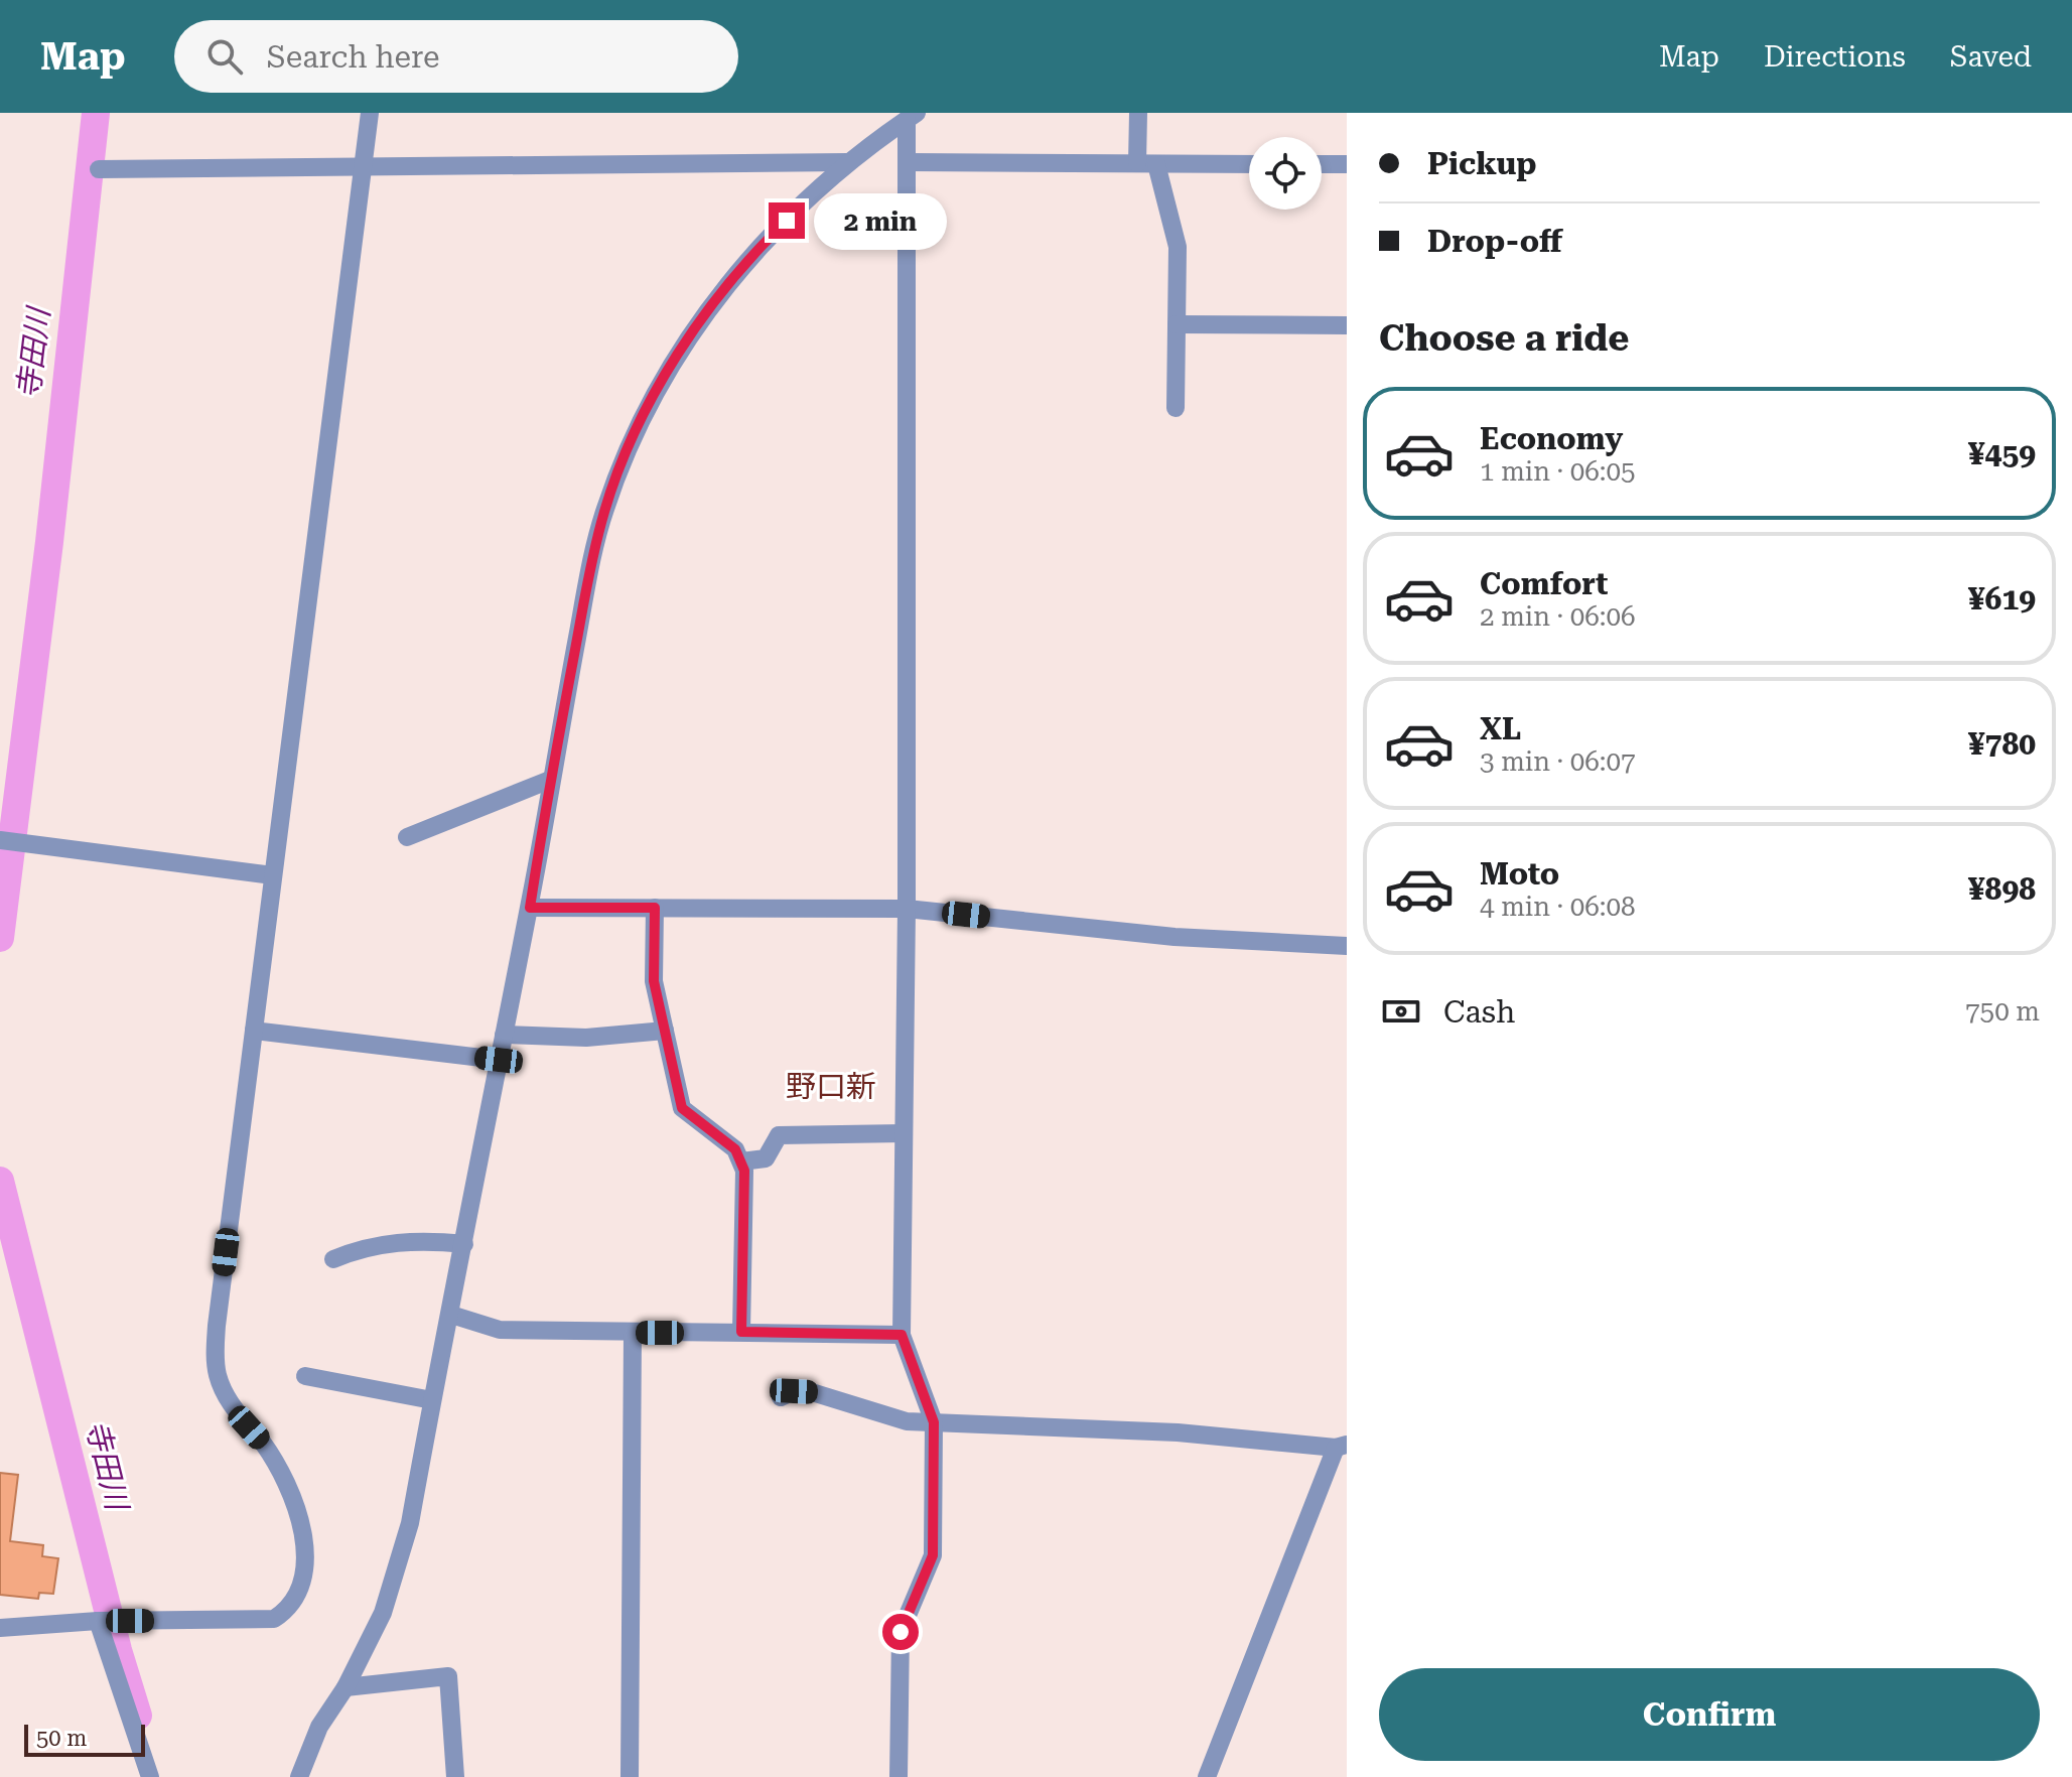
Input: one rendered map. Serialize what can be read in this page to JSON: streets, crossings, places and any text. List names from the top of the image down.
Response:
{
  "districts": ["野口新"],
  "water": ["寺田川"],
  "scale_bar": "50 m",
  "page": {
    "header": "Map",
    "search": "Search here",
    "nav": ["Map", "Directions", "Saved"],
    "banner": ["Pickup", "Drop-off"],
    "bubble": "2 min",
    "heading": "Choose a ride",
    "list": [
      {
        "name": "Economy",
        "note": "1 min · 06:05",
        "value": "¥459"
      },
      {
        "name": "Comfort",
        "note": "2 min · 06:06",
        "value": "¥619"
      },
      {
        "name": "XL",
        "note": "3 min · 06:07",
        "value": "¥780"
      },
      {
        "name": "Moto",
        "note": "4 min · 06:08",
        "value": "¥898"
      }
    ],
    "pay": ["Cash", "750 m"],
    "buttons": "Confirm",
    "scale": "50 m"
  }
}
